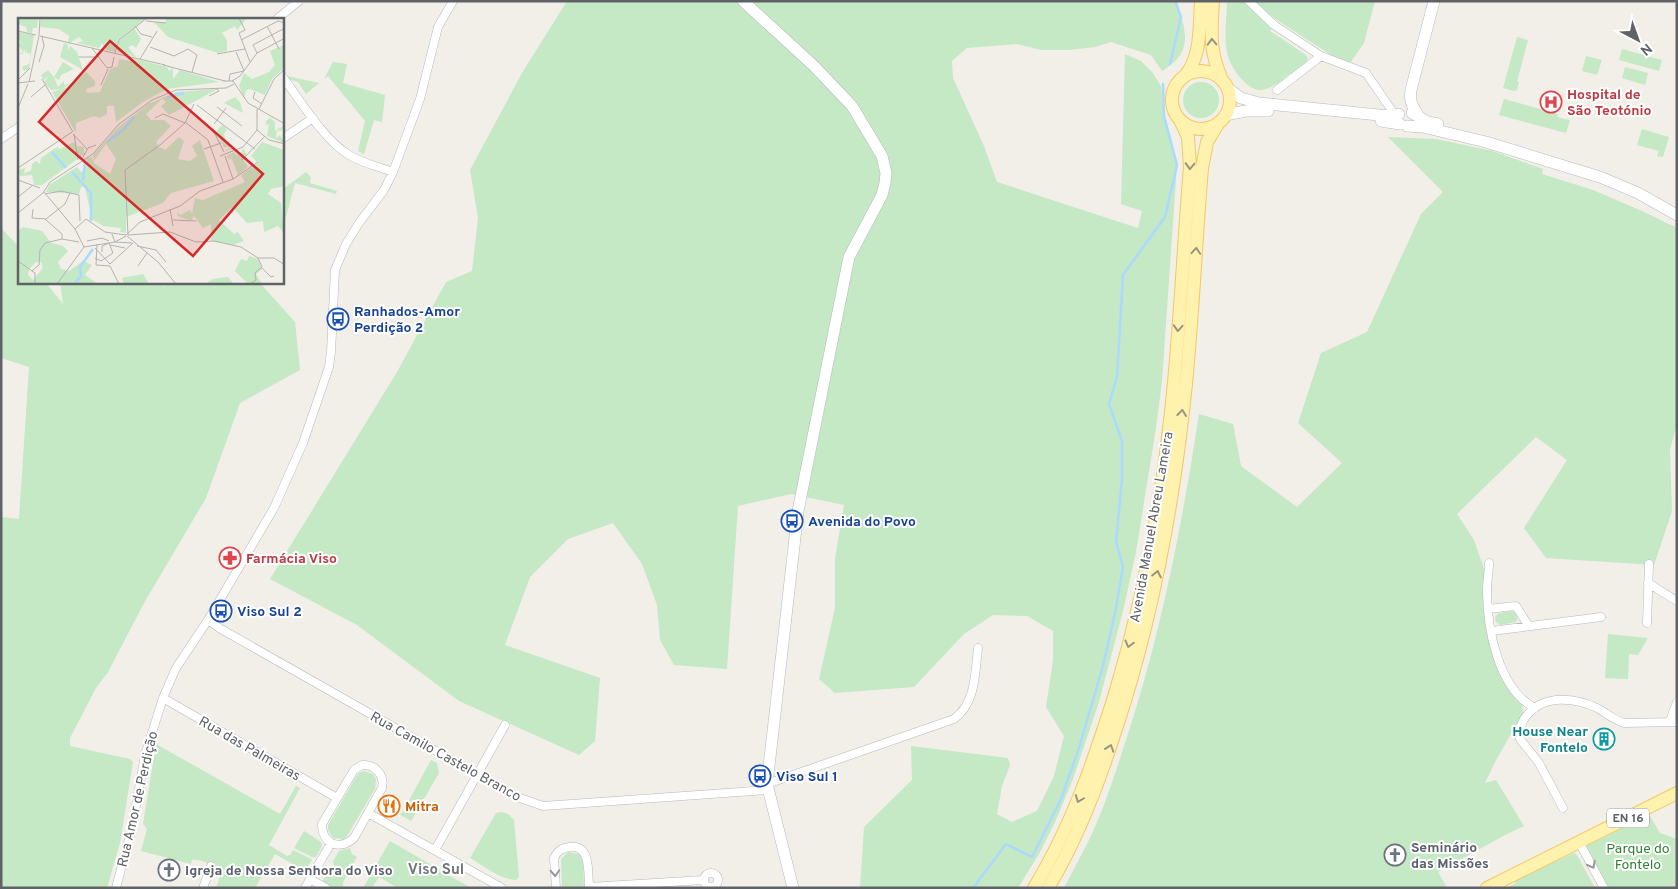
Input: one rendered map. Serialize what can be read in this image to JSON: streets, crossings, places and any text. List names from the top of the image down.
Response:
{
  "streets": {
    "main road": ["Avenida Manuel Abreu Lameira", "EN 16"],
    "street": ["Rua das Palmeiras", "Rua Camilo Castelo Branco", "Rua Amor de Perdição"]
  },
  "crossings": [
    ["Rua das Palmeiras", "Rua Amor de Perdição"],
    ["Rua Camilo Castelo Branco", "Rua Amor de Perdição"]
  ],
  "districts": ["Viso Sul"],
  "parks": ["Parque do Fontelo"],
  "places": {
    "hospital": ["Hospital de São Teotónio"],
    "bus stop": [
      "Ranhados-Amor Perdição 2",
      "Avenida do Povo",
      "Viso Sul 2",
      "Viso Sul 1"
    ],
    "pharmacy": ["Farmácia Viso"],
    "building": ["House Near Fontelo"],
    "restaurant": ["Mitra"],
    "church": ["Seminário das Missões", "Igreja de Nossa Senhora do Viso"]
  },
  "north": "bottom right"
}
